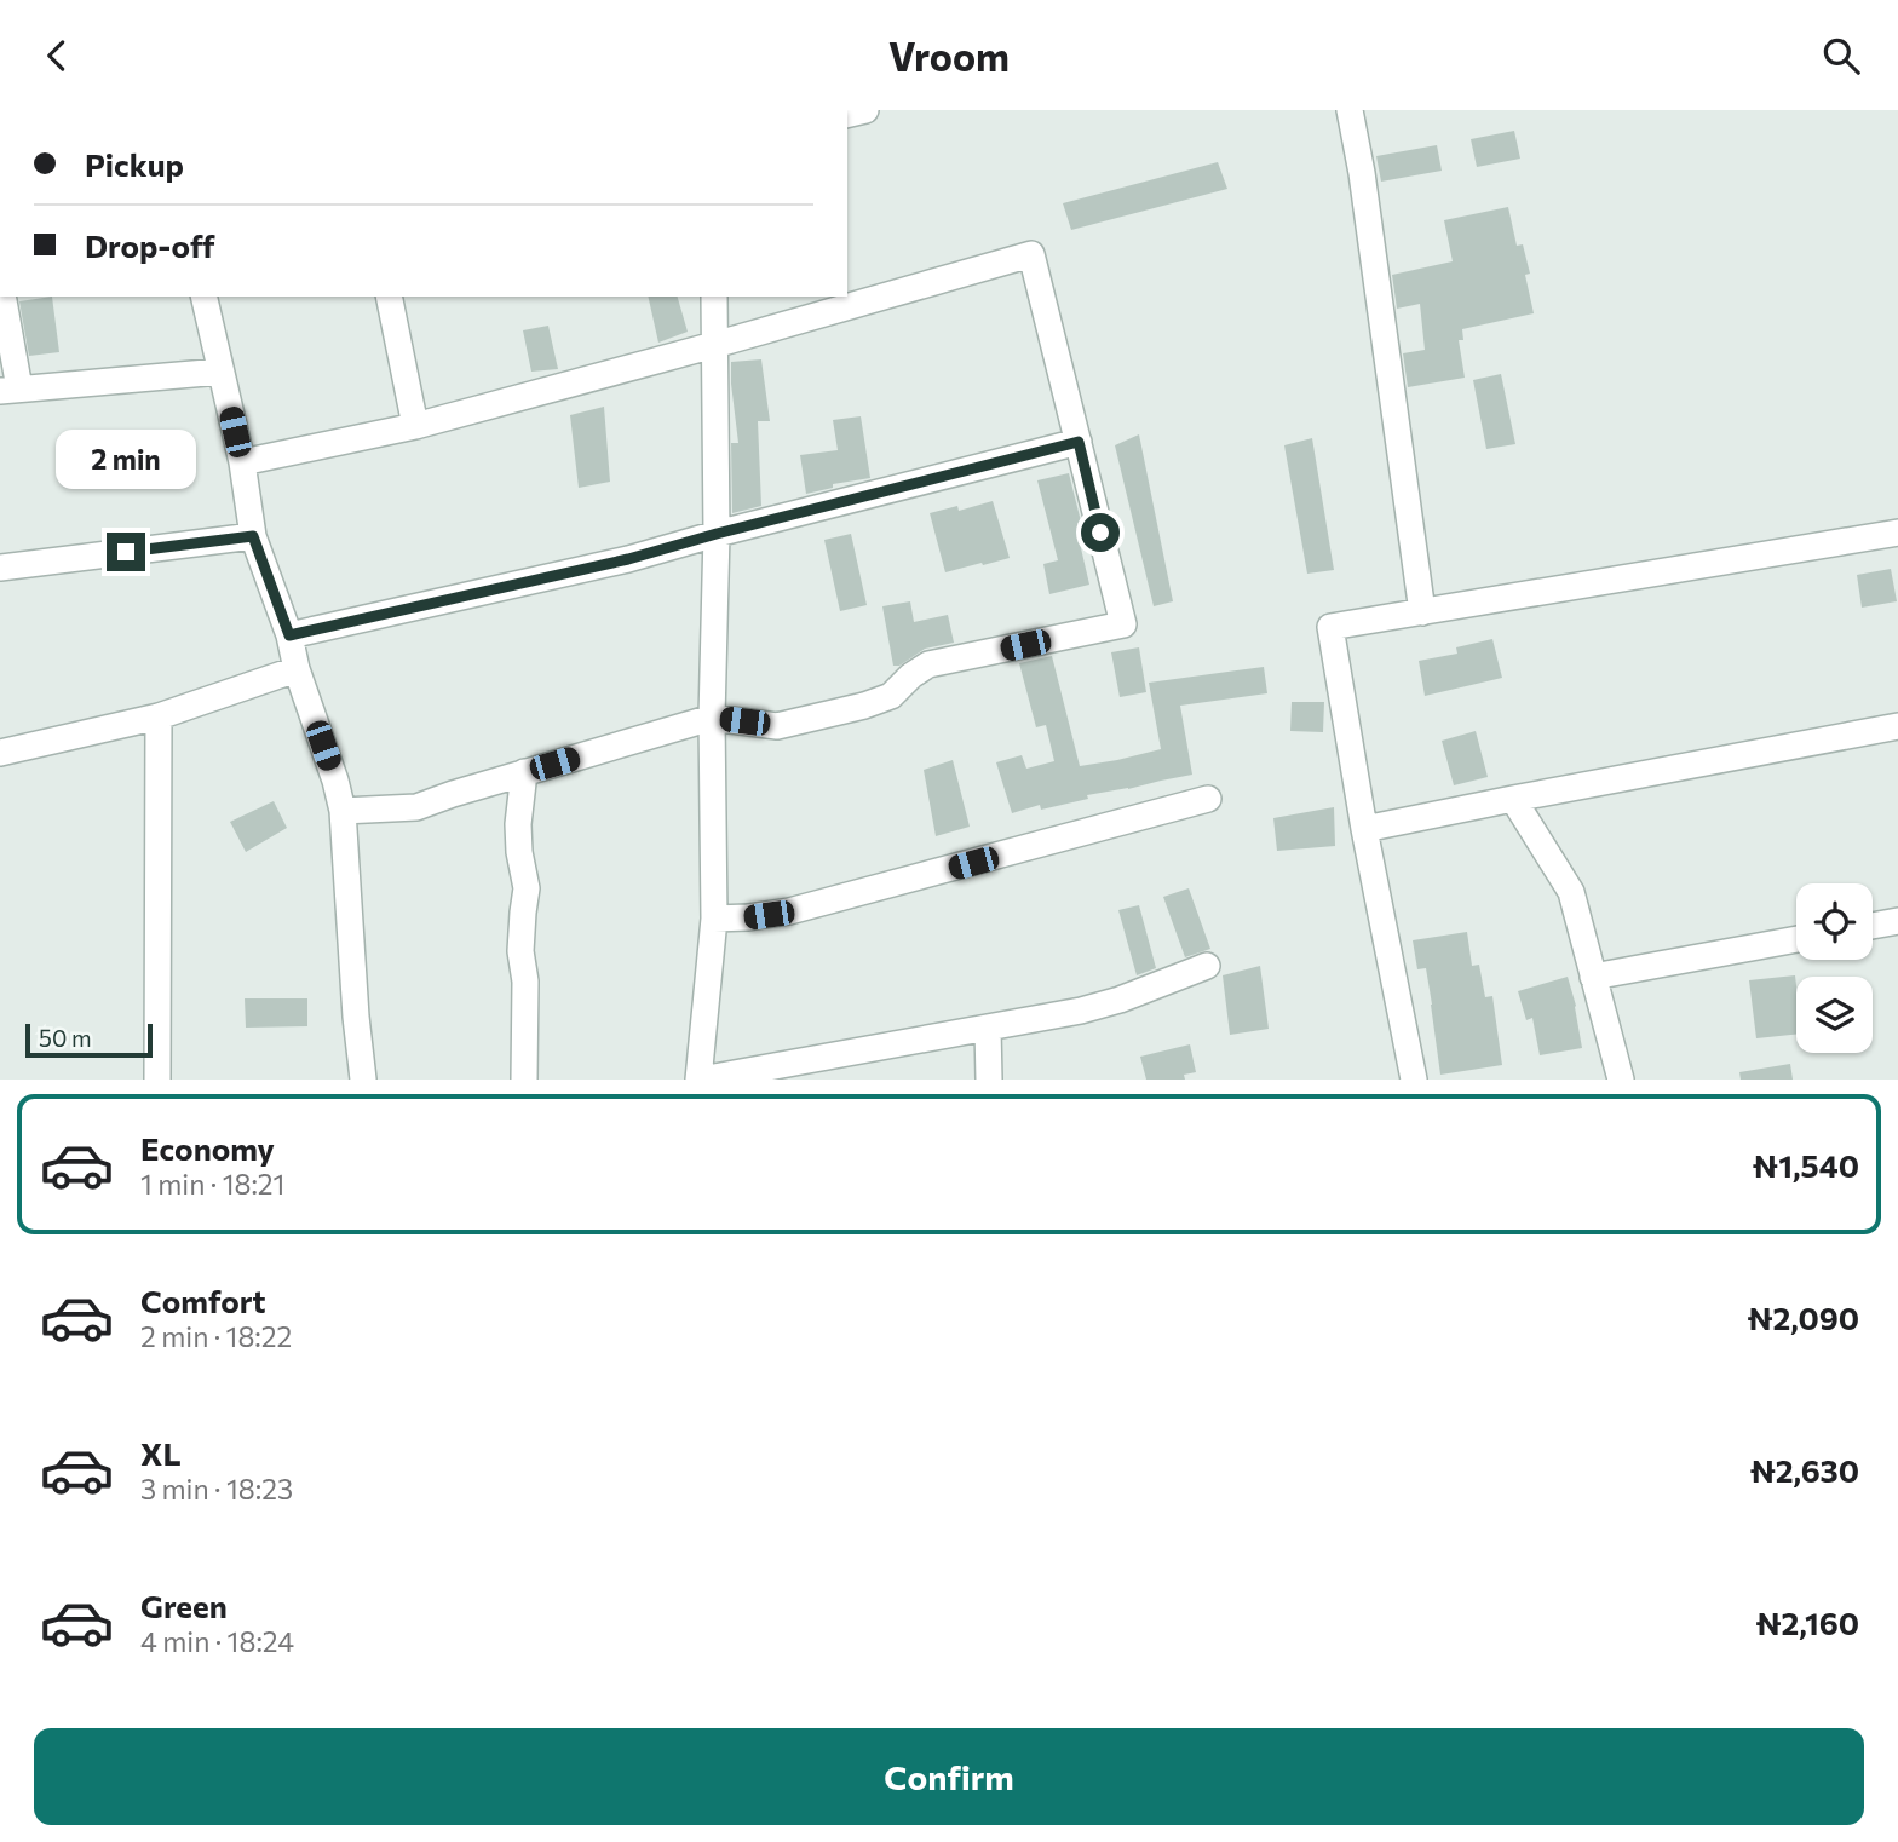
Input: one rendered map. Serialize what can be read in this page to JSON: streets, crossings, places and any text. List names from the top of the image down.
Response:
{
  "scale_bar": "50 m",
  "page": {
    "header": "Vroom",
    "banner": ["Pickup", "Drop-off"],
    "bubble": "2 min",
    "scale": "50 m",
    "list": [
      {
        "name": "Economy",
        "note": "1 min · 18:21",
        "value": "₦1,540"
      },
      {
        "name": "Comfort",
        "note": "2 min · 18:22",
        "value": "₦2,090"
      },
      {
        "name": "XL",
        "note": "3 min · 18:23",
        "value": "₦2,630"
      },
      {
        "name": "Green",
        "note": "4 min · 18:24",
        "value": "₦2,160"
      }
    ],
    "buttons": "Confirm"
  }
}
